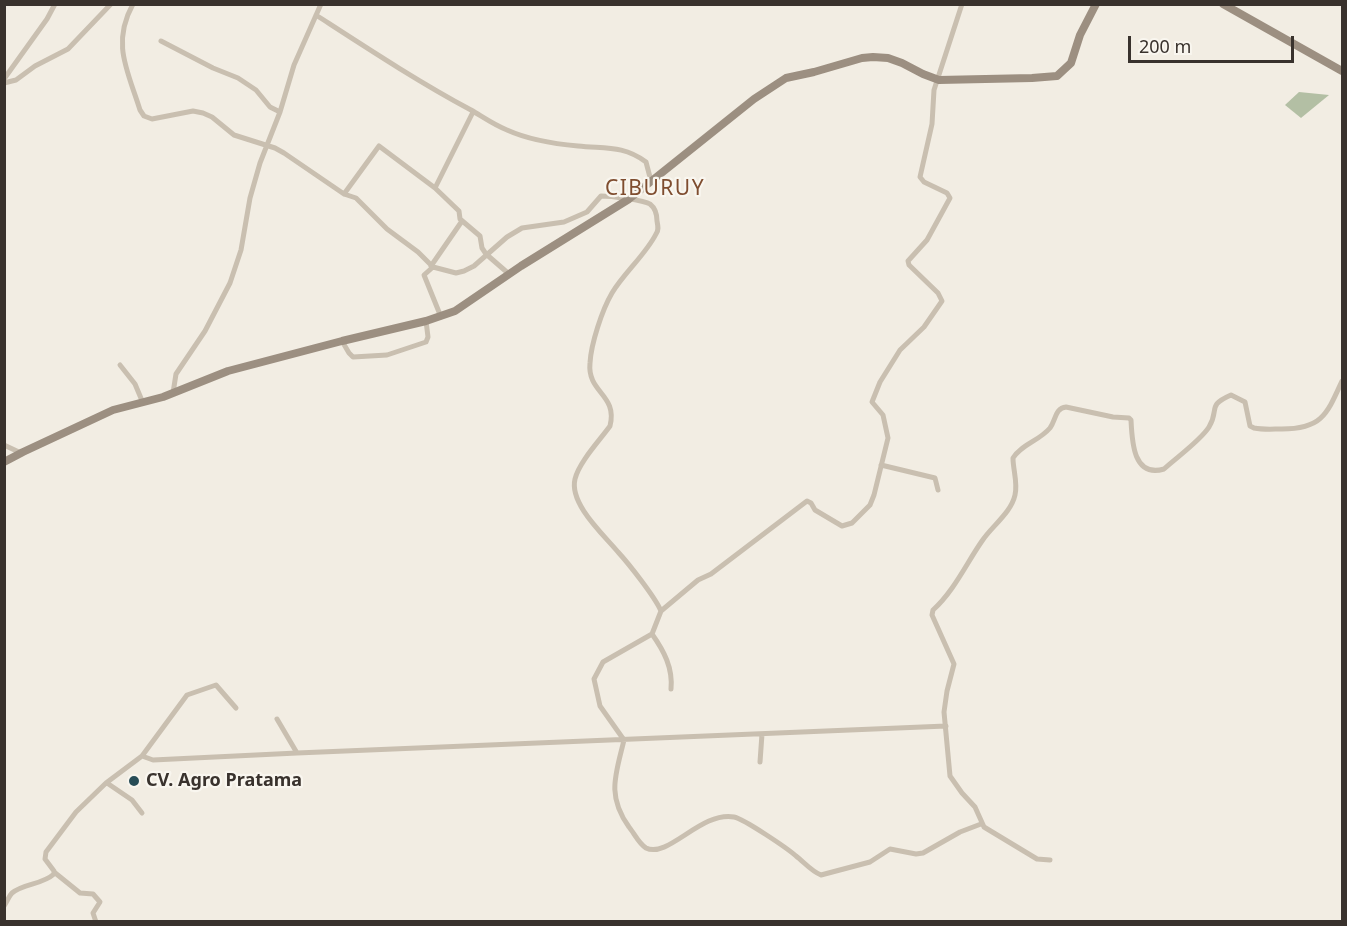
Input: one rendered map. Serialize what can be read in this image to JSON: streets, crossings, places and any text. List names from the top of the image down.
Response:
{
  "districts": ["CIBURUY"],
  "places": ["CV. Agro Pratama"],
  "scale_bar": "200 m"
}
